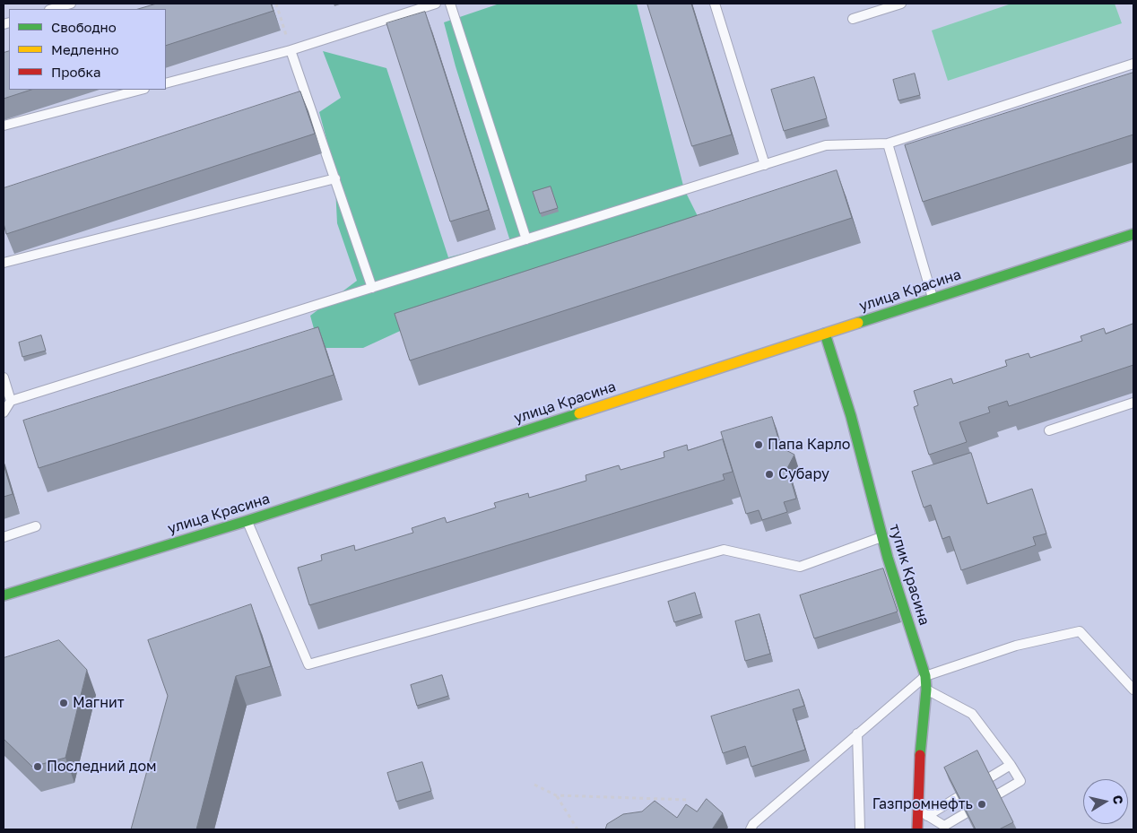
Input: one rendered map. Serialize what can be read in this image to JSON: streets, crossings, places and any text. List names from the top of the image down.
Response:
{
  "streets": {
    "main road": ["улица Красина", "тупик Красина"]
  },
  "crossings": [
    ["улица Красина", "тупик Красина"]
  ],
  "places": [
    "Папа Карло",
    "Субару",
    "Магнит",
    "Последний дом",
    "Газпромнефть"
  ],
  "legend": ["Свободно", "Медленно", "Пробка"],
  "north": "right"
}
